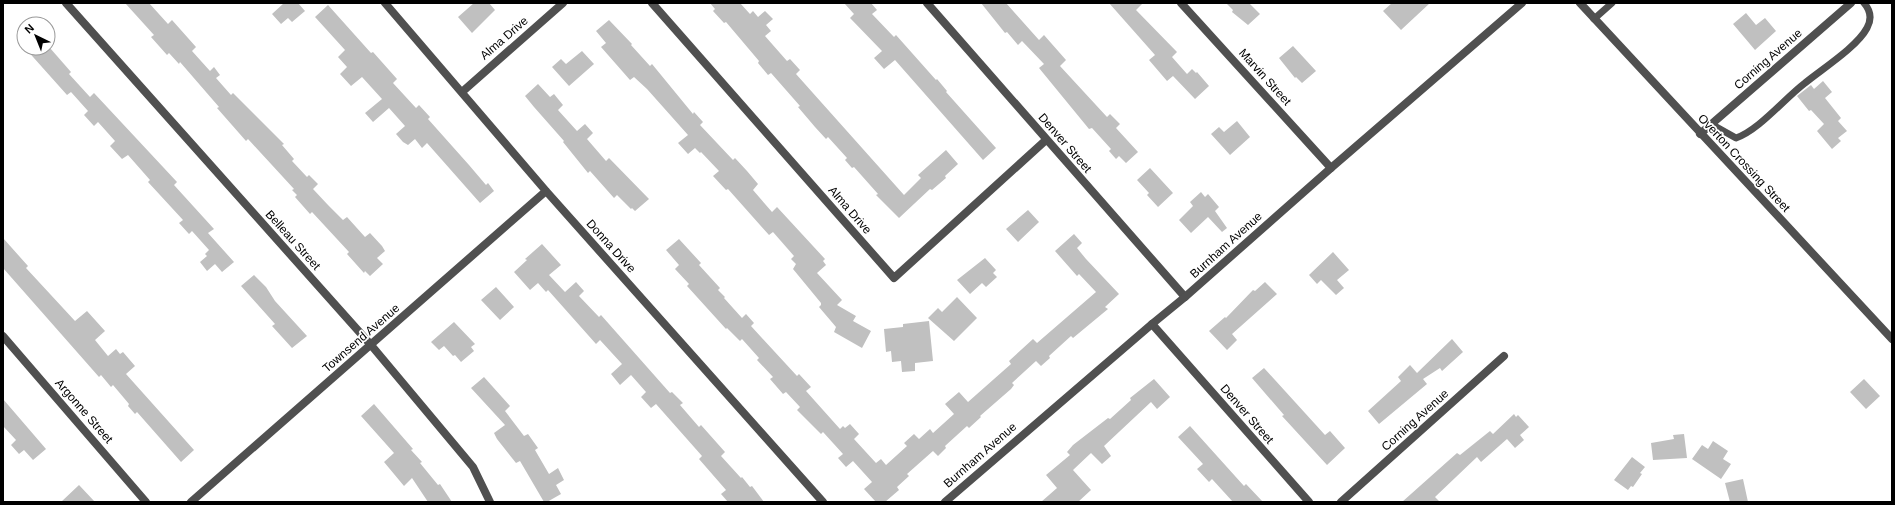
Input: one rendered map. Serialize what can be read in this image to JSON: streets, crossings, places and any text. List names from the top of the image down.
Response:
{
  "streets": {
    "street": [
      "Alma Drive",
      "Corning Avenue",
      "Marvin Street",
      "Denver Street",
      "Overton Crossing Street",
      "Belleau Street",
      "Burnham Avenue",
      "Donna Drive",
      "Townsend Avenue",
      "Argonne Street"
    ]
  },
  "crossings": [
    ["Alma Drive", "Denver Street"],
    ["Alma Drive", "Donna Drive"],
    ["Corning Avenue", "Overton Crossing Street"],
    ["Marvin Street", "Burnham Avenue"],
    ["Denver Street", "Burnham Avenue"],
    ["Belleau Street", "Townsend Avenue"],
    ["Donna Drive", "Townsend Avenue"]
  ],
  "north": "top left"
}
